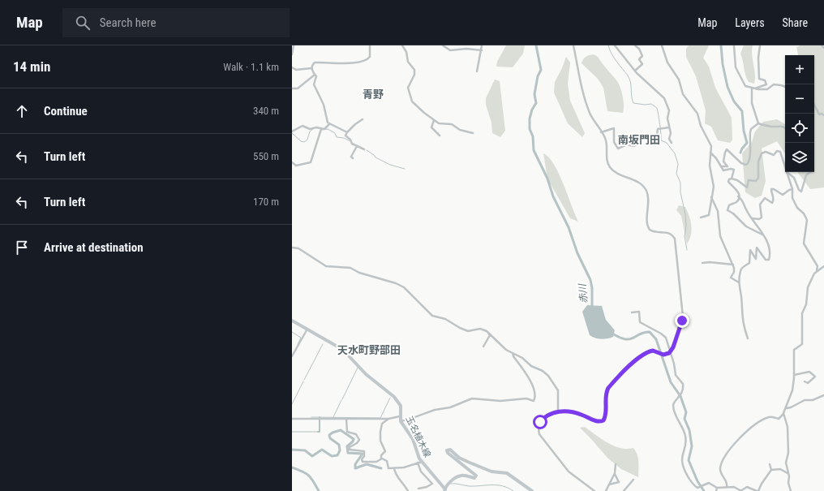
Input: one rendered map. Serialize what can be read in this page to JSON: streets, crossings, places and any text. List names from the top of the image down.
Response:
{
  "streets": {
    "main road": ["玉名植木線"]
  },
  "districts": ["青野", "南坂門田", "天水町野部田"],
  "water": ["赤川"],
  "page": {
    "header": "Map",
    "search": "Search here",
    "nav": ["Map", "Layers", "Share"],
    "heading": ["14 min", "Walk · 1.1 km"],
    "map_buttons": ["+", "−"],
    "list": [
      ["Continue", "340 m"],
      ["Turn left", "550 m"],
      ["Turn left", "170 m"],
      "Arrive at destination"
    ]
  }
}
